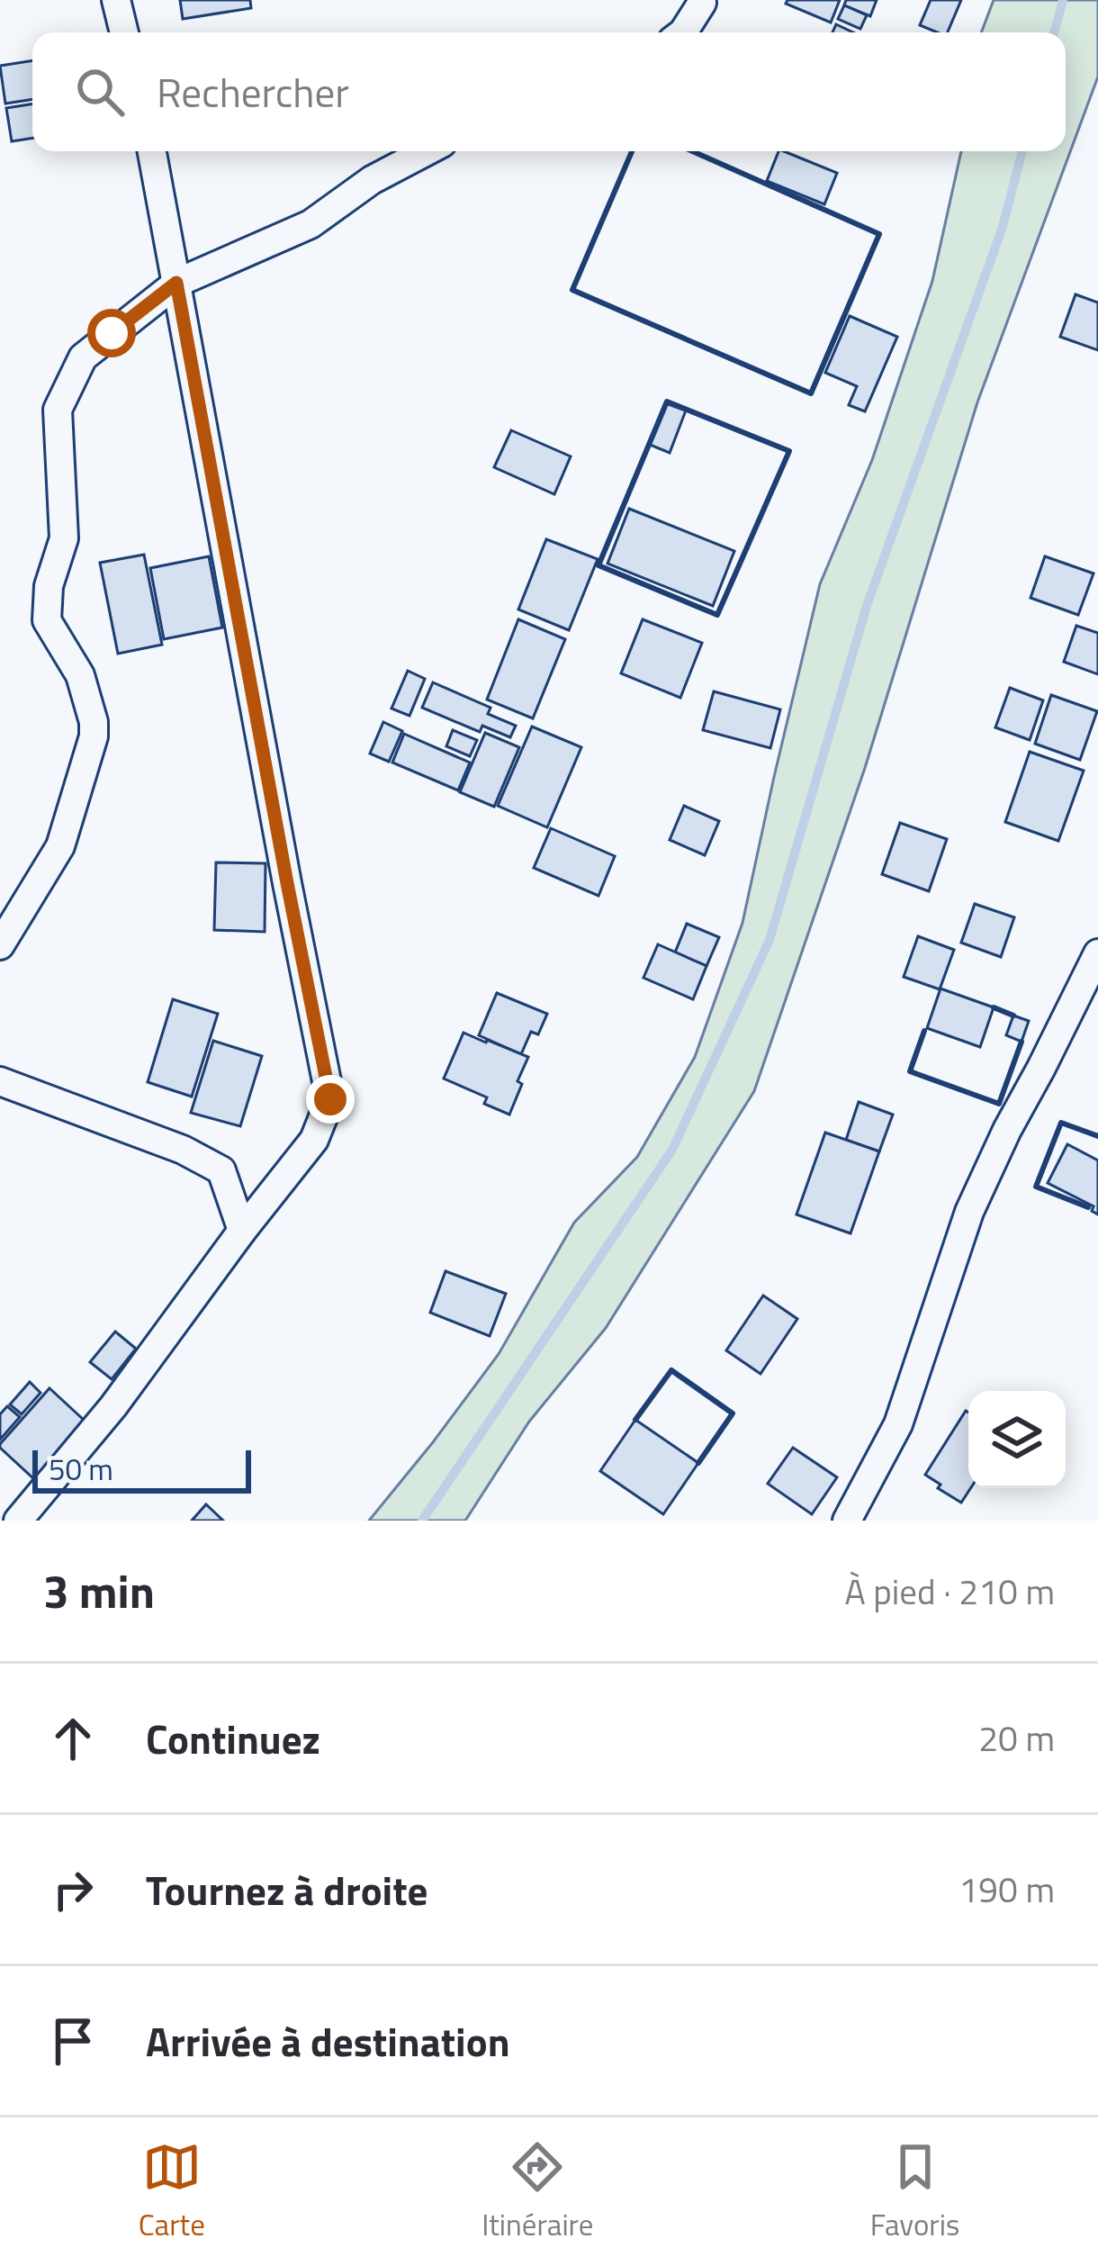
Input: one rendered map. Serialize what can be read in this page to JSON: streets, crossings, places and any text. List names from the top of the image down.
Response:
{
  "scale_bar": "50 m",
  "page": {
    "search": "Rechercher",
    "scale": "50 m",
    "heading": ["3 min", "À pied · 210 m"],
    "list": [
      ["Continuez", "20 m"],
      ["Tournez à droite", "190 m"],
      "Arrivée à destination"
    ],
    "nav": ["Carte", "Itinéraire", "Favoris"]
  }
}
